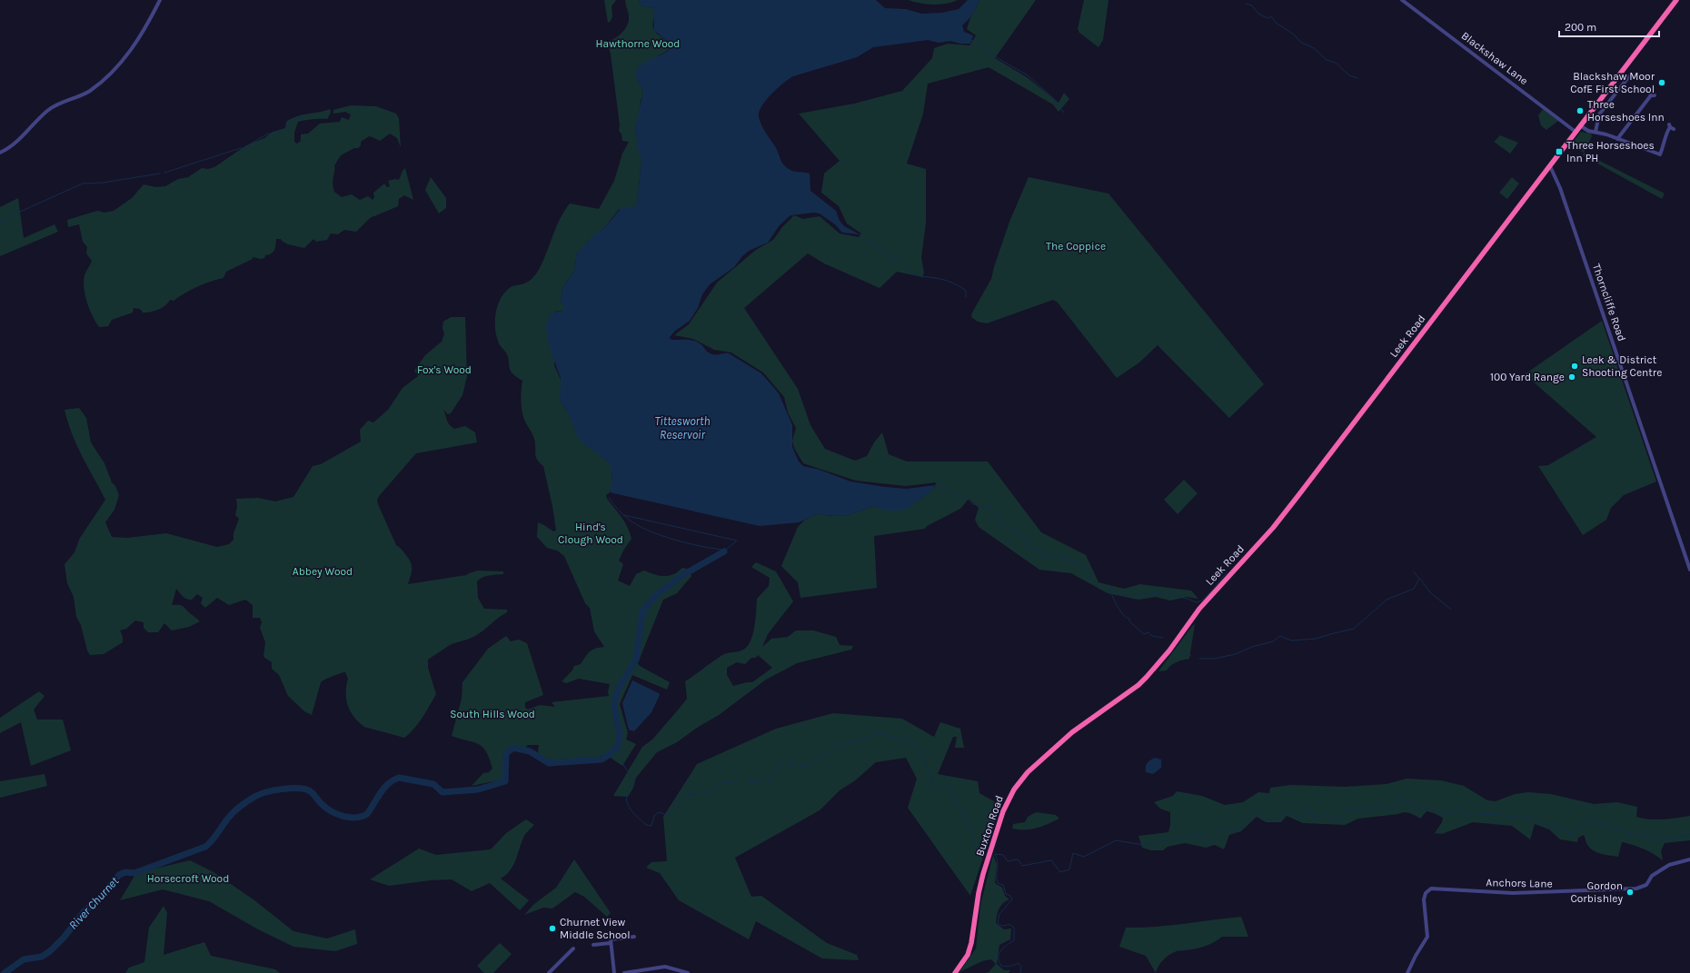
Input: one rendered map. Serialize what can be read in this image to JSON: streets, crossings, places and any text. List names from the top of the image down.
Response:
{
  "streets": {
    "highway": ["Leek Road", "Buxton Road"],
    "street": ["Blackshaw Lane", "Thorncliffe Road", "Anchors Lane"]
  },
  "crossings": [
    ["Blackshaw Lane", "Leek Road"],
    ["Thorncliffe Road", "Leek Road"],
    ["Leek Road", "Buxton Road"]
  ],
  "water": ["Tittesworth Reservoir", "River Churnet"],
  "parks": [
    "Hawthorne Wood",
    "The Coppice",
    "Fox's Wood",
    "Hind's Clough Wood",
    "Abbey Wood",
    "South Hills Wood",
    "Horsecroft Wood"
  ],
  "places": {
    "other": [
      "Blackshaw Moor CofE First School",
      "Three Horseshoes Inn",
      "Leek & District Shooting Centre",
      "100 Yard Range",
      "Gordon Corbishley",
      "Churnet View Middle School"
    ],
    "transit": ["Three Horseshoes Inn PH"]
  },
  "scale_bar": "200 m"
}
